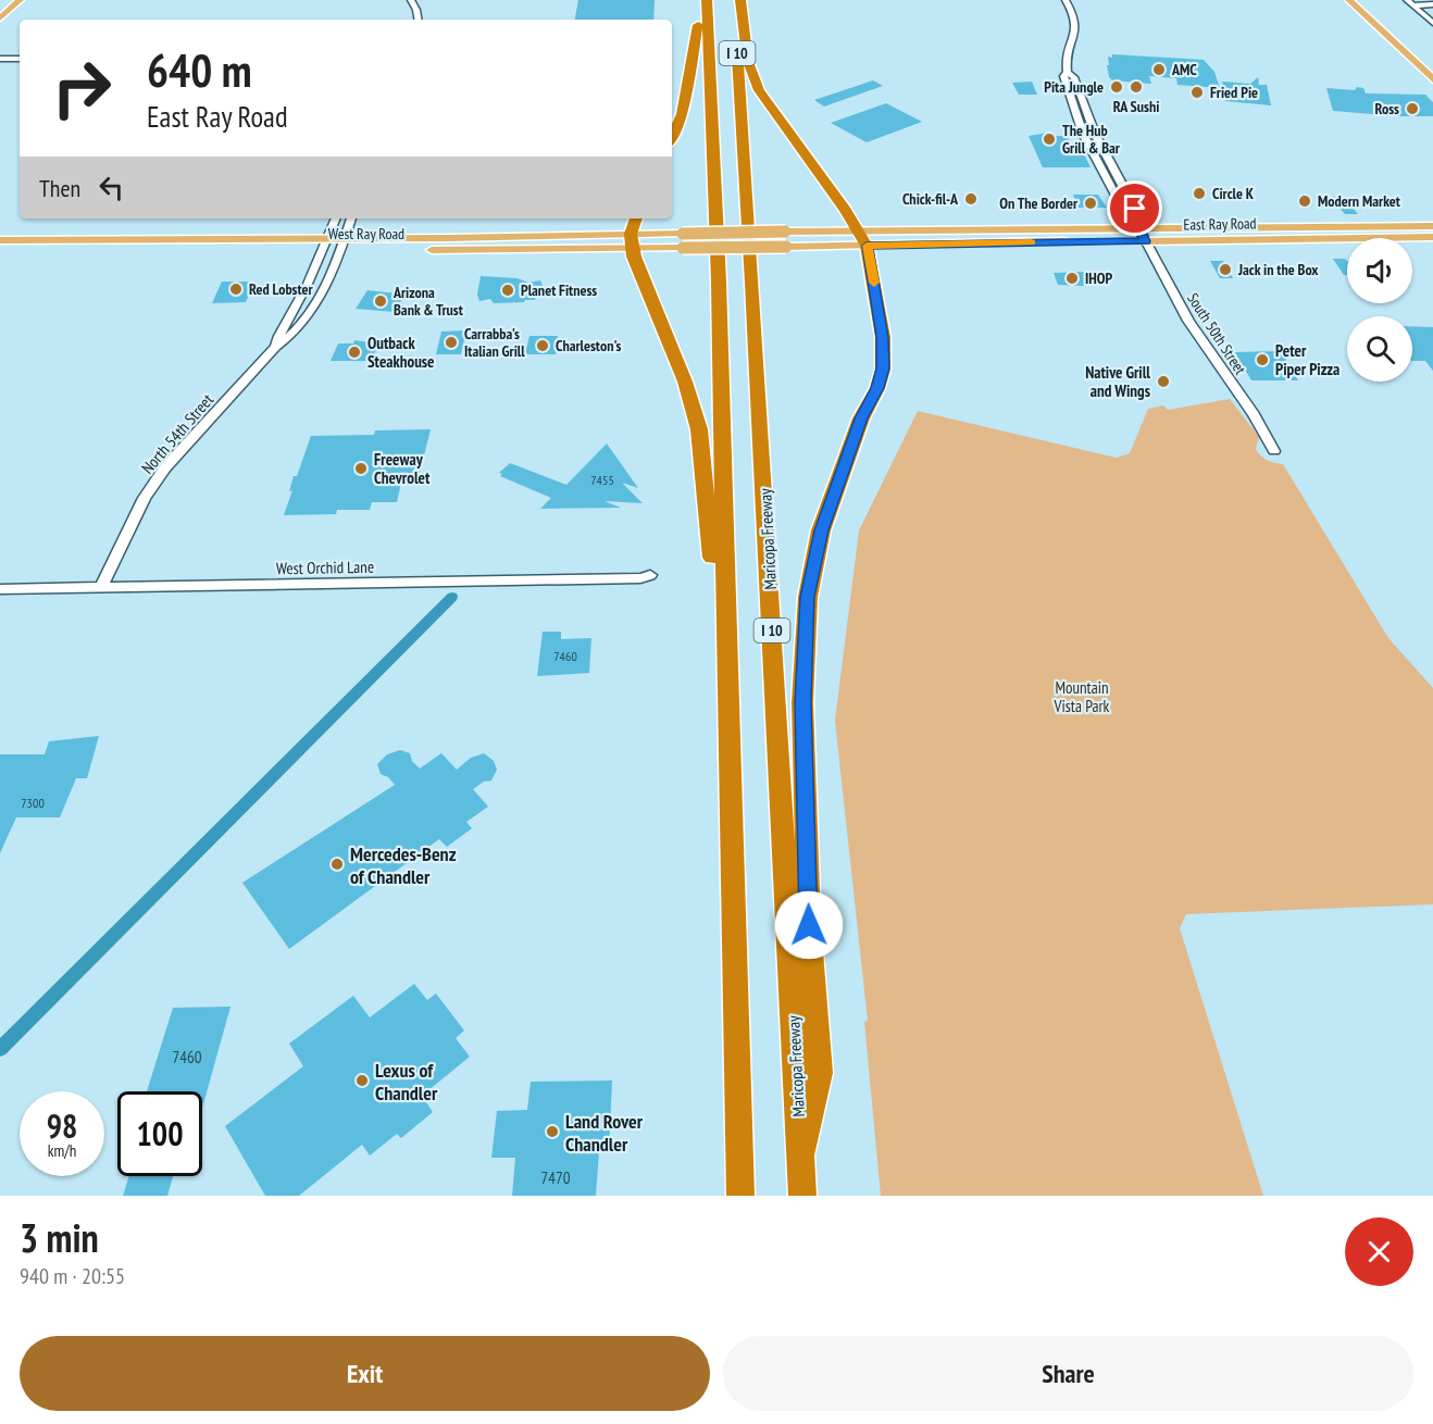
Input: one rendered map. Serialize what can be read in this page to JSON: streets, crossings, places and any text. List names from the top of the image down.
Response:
{
  "streets": {
    "highway": ["I 10", "Maricopa Freeway"],
    "main road": ["East Ray Road", "West Ray Road"],
    "street": ["South 50th Street", "North 54th Street", "West Orchid Lane"]
  },
  "crossings": [
    ["East Ray Road", "West Ray Road"],
    ["East Ray Road", "South 50th Street"],
    ["West Ray Road", "North 54th Street"],
    ["North 54th Street", "West Orchid Lane"]
  ],
  "parks": ["Mountain Vista Park"],
  "places": [
    "AMC",
    "Pita Jungle",
    "RA Sushi",
    "Fried Pie",
    "Ross",
    "The Hub Grill & Bar",
    "Circle K",
    "Chick-fil-A",
    "Modern Market",
    "On The Border",
    "Jack in the Box",
    "IHOP",
    "Red Lobster",
    "Planet Fitness",
    "Arizona Bank & Trust",
    "Carrabba's Italian Grill",
    "Charleston's",
    "Outback Steakhouse",
    "Peter Piper Pizza",
    "Native Grill and Wings",
    "Freeway Chevrolet",
    "Mercedes-Benz of Chandler",
    "Lexus of Chandler",
    "Land Rover Chandler"
  ],
  "house_numbers": [
    "7455",
    "7460",
    "7300",
    "7460",
    "7470"
  ],
  "page": {
    "turn": ["640 m", "East Ray Road"],
    "then": "Then",
    "speed": "98 km/h",
    "limit": "100",
    "heading": ["3 min", "940 m · 20:55"],
    "buttons": ["Exit", "Share"]
  }
}
